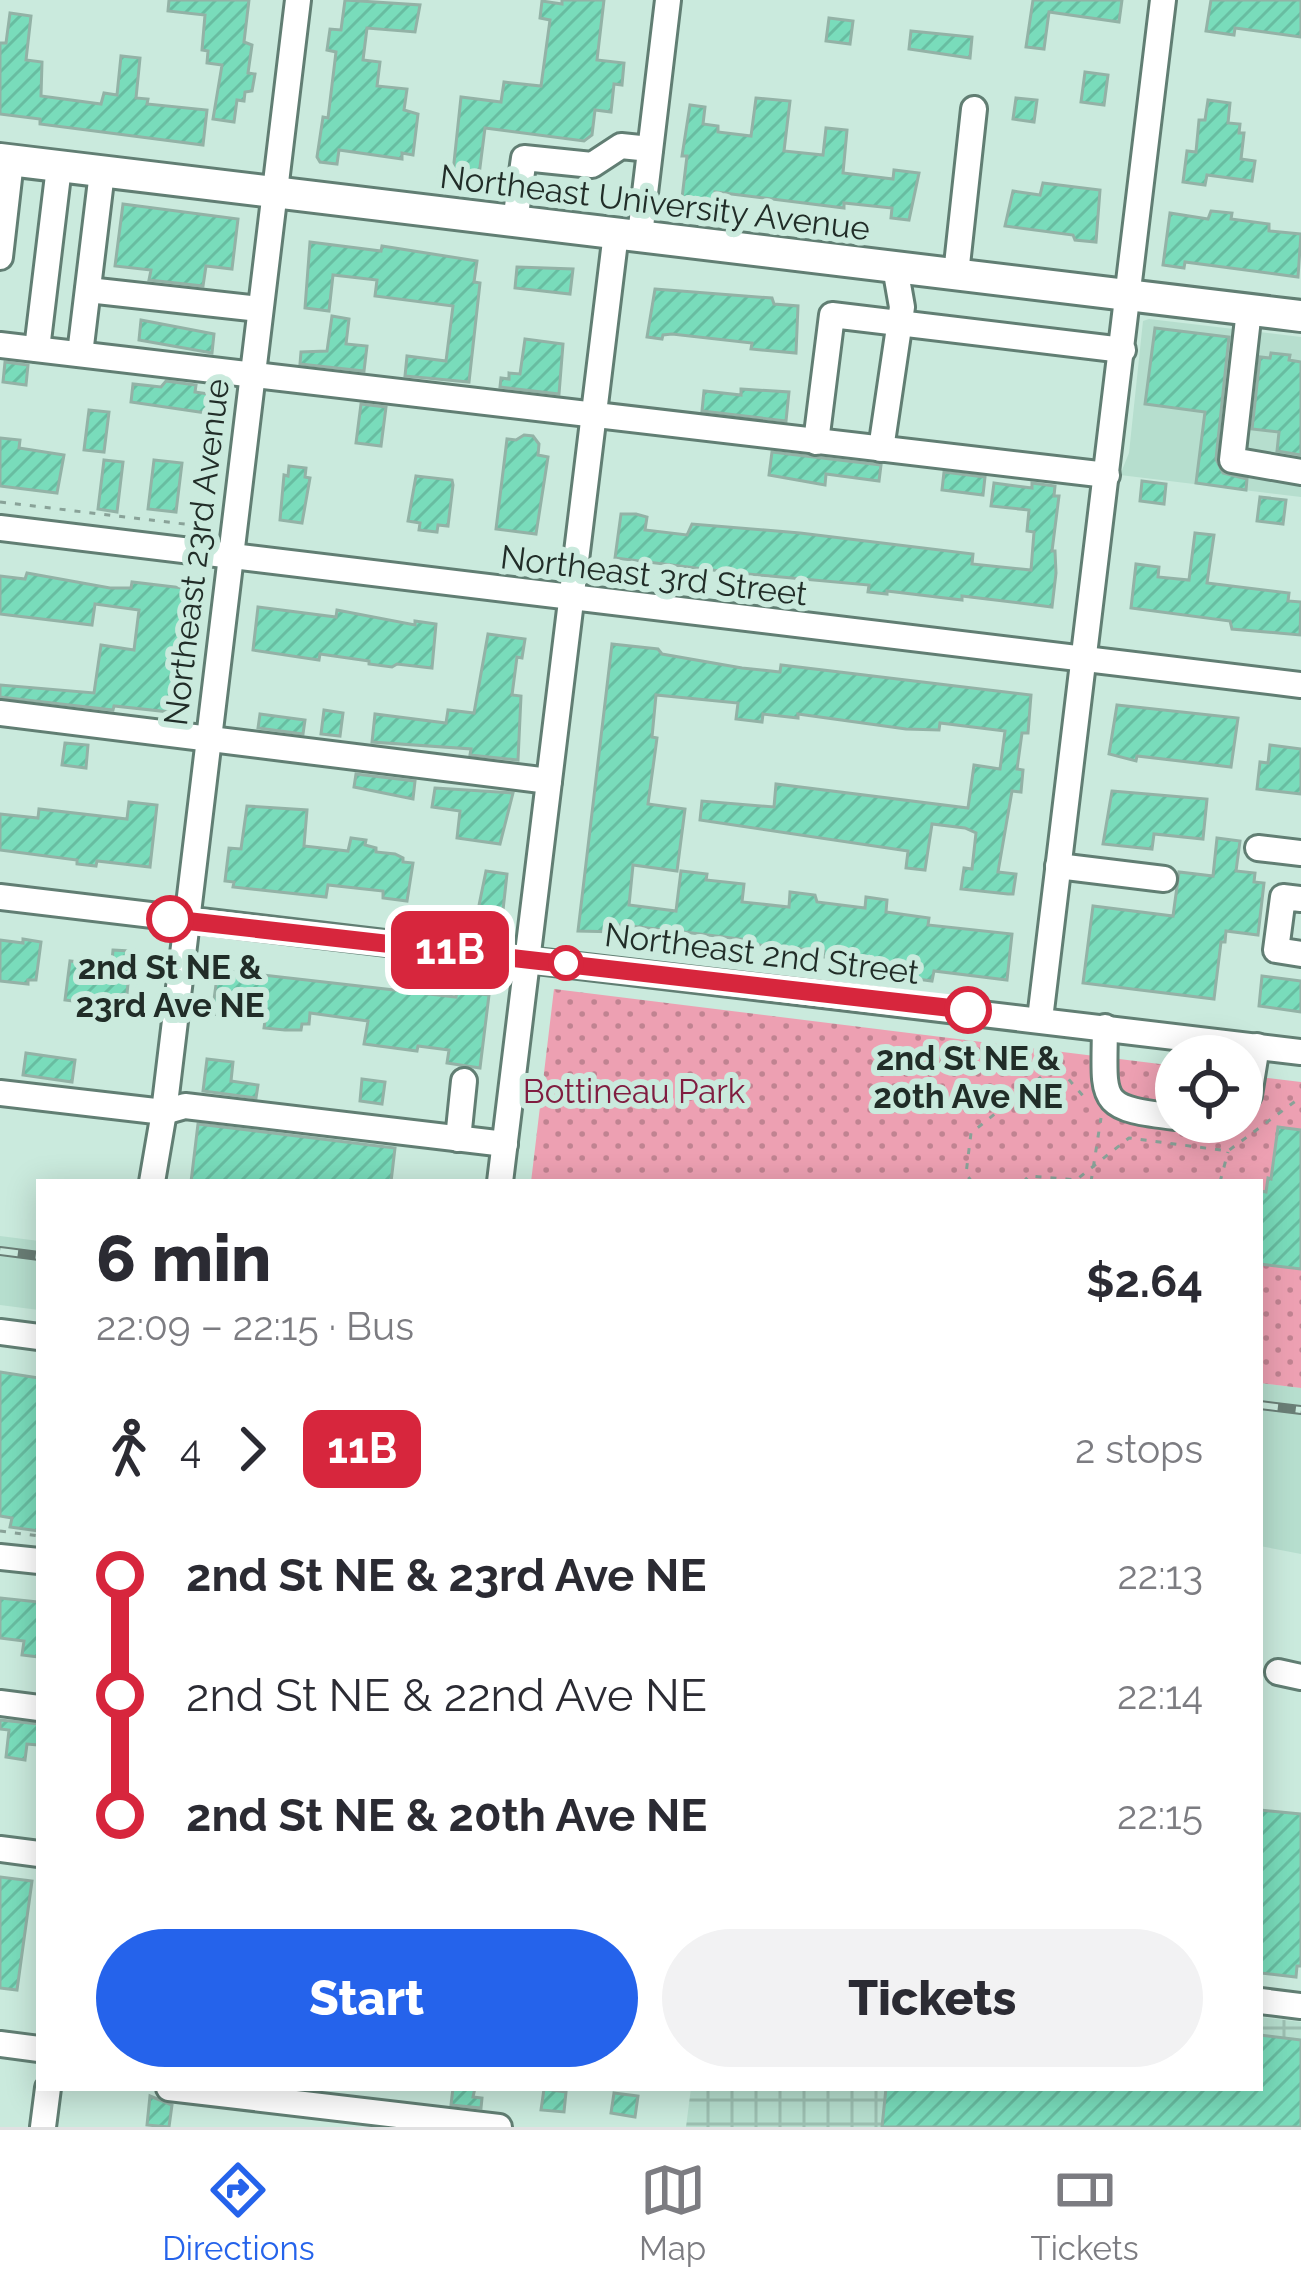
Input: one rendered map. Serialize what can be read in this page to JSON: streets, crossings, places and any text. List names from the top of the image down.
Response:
{
  "streets": {
    "main road": ["Northeast University Avenue"],
    "street": ["Northeast 23rd Avenue", "Northeast 3rd Street", "Northeast 2nd Street"]
  },
  "crossings": [
    ["Northeast University Avenue", "Northeast 23rd Avenue"],
    ["Northeast 23rd Avenue", "Northeast 3rd Street"],
    ["Northeast 23rd Avenue", "Northeast 2nd Street"]
  ],
  "parks": ["Bottineau Park"],
  "places": ["2nd St NE & 23rd Ave NE", "2nd St NE & 20th Ave NE"],
  "lines": ["bus line 11B"],
  "page": {
    "on_map": "11B",
    "heading": ["6 min", "22:09 – 22:15 · Bus", "$2.64"],
    "legs": ["4", "11B", "2 stops"],
    "list": [
      {
        "name": "2nd St NE & 23rd Ave NE",
        "value": "22:13"
      },
      {
        "name": "2nd St NE & 22nd Ave NE",
        "value": "22:14"
      },
      {
        "name": "2nd St NE & 20th Ave NE",
        "value": "22:15"
      }
    ],
    "buttons": ["Start", "Tickets"],
    "tabs": ["Directions", "Map", "Tickets"]
  }
}
